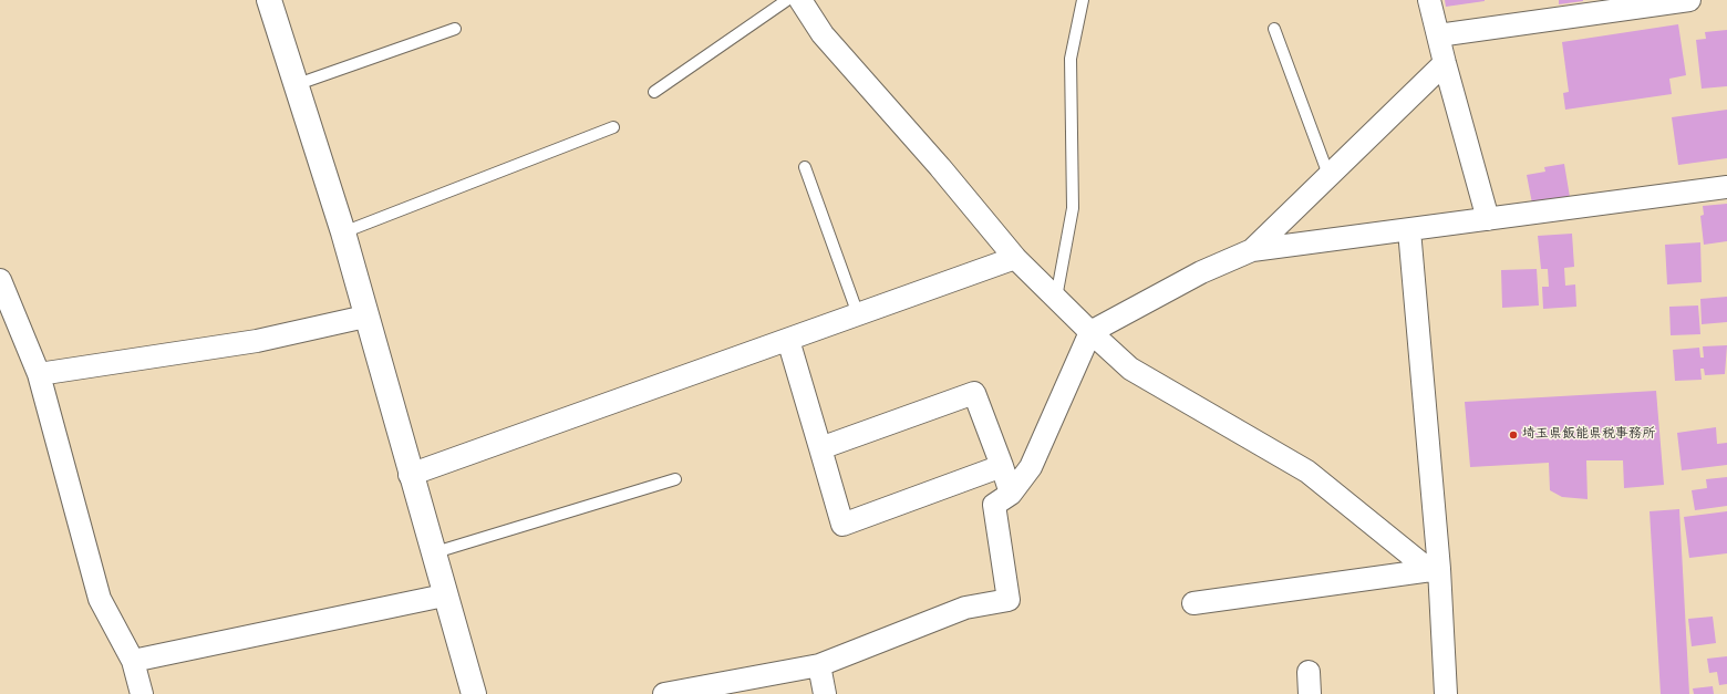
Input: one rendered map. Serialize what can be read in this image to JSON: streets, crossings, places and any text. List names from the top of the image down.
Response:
{
  "places": ["埼玉県飯能県税事務所"]
}
